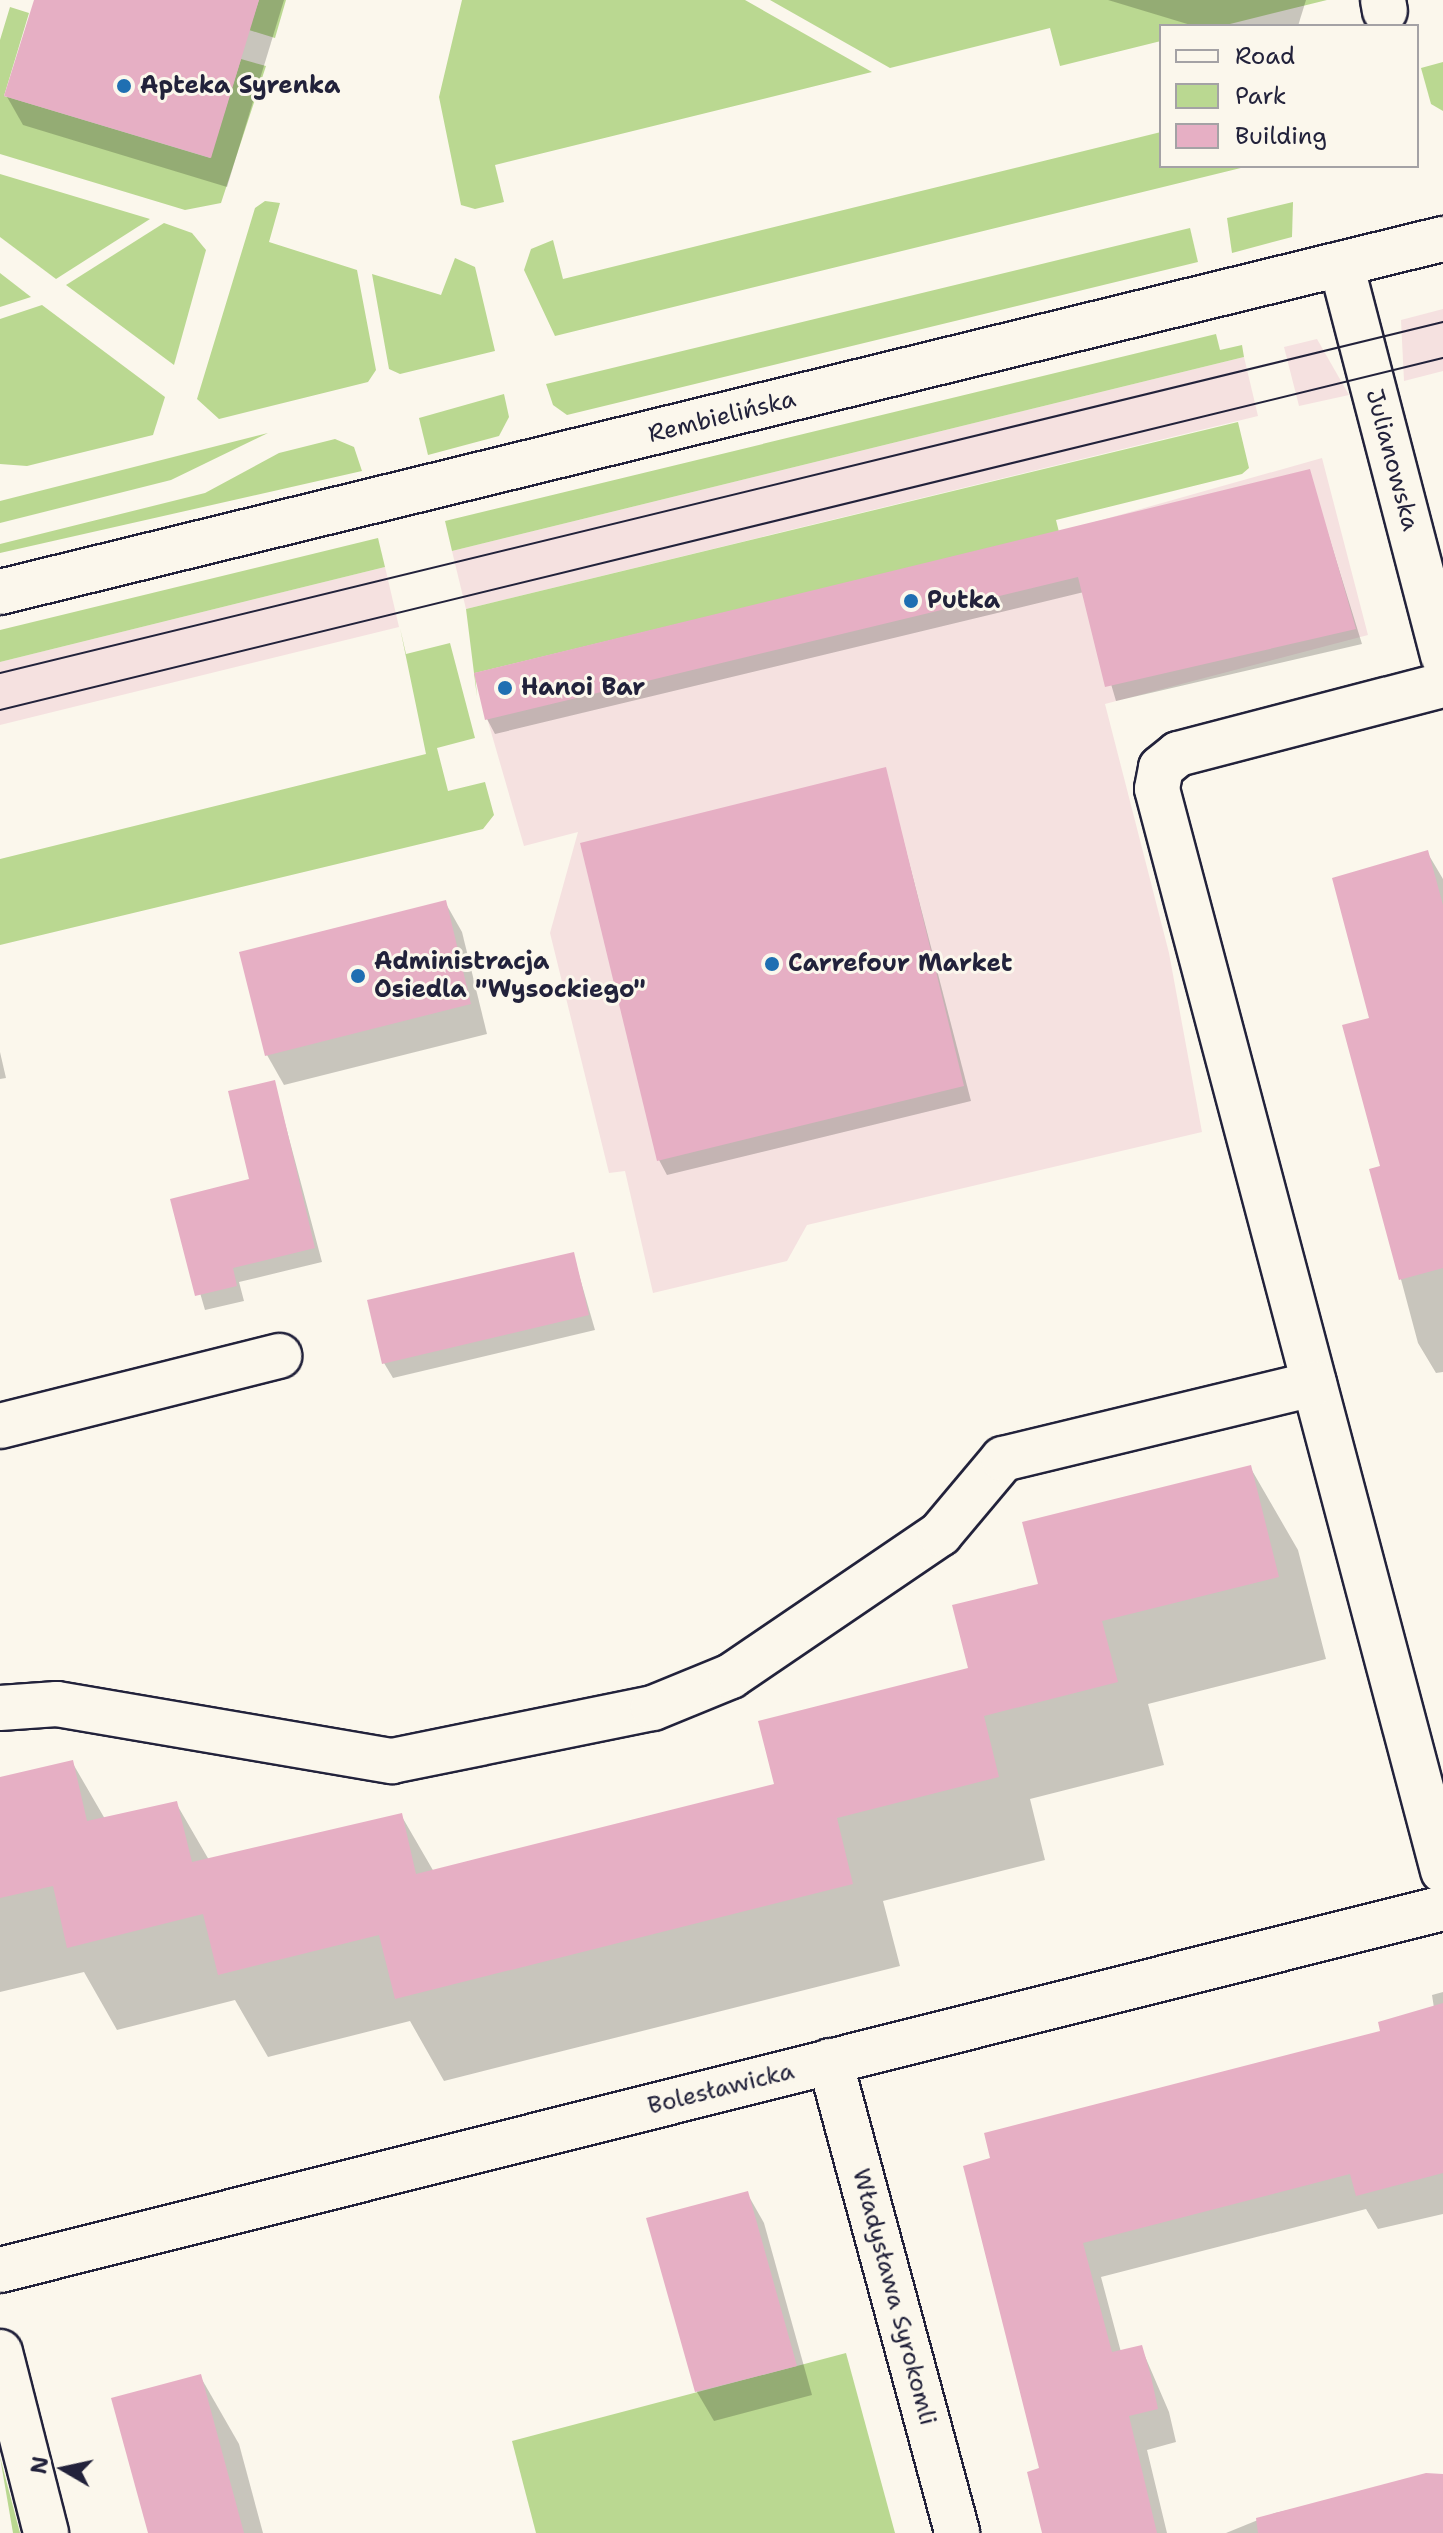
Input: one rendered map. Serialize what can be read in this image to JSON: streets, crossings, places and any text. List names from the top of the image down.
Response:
{
  "streets": {
    "street": [
      "Rembielińska",
      "Julianowska",
      "Bolesławicka",
      "Władysława Syrokomli"
    ]
  },
  "crossings": [
    ["Rembielińska", "Julianowska"],
    ["Bolesławicka", "Władysława Syrokomli"]
  ],
  "places": [
    "Apteka Syrenka",
    "Putka",
    "Hanoi Bar",
    "Carrefour Market",
    "Administracja Osiedla \"Wysockiego\""
  ],
  "legend": ["Road", "Park", "Building"],
  "north": "left"
}
